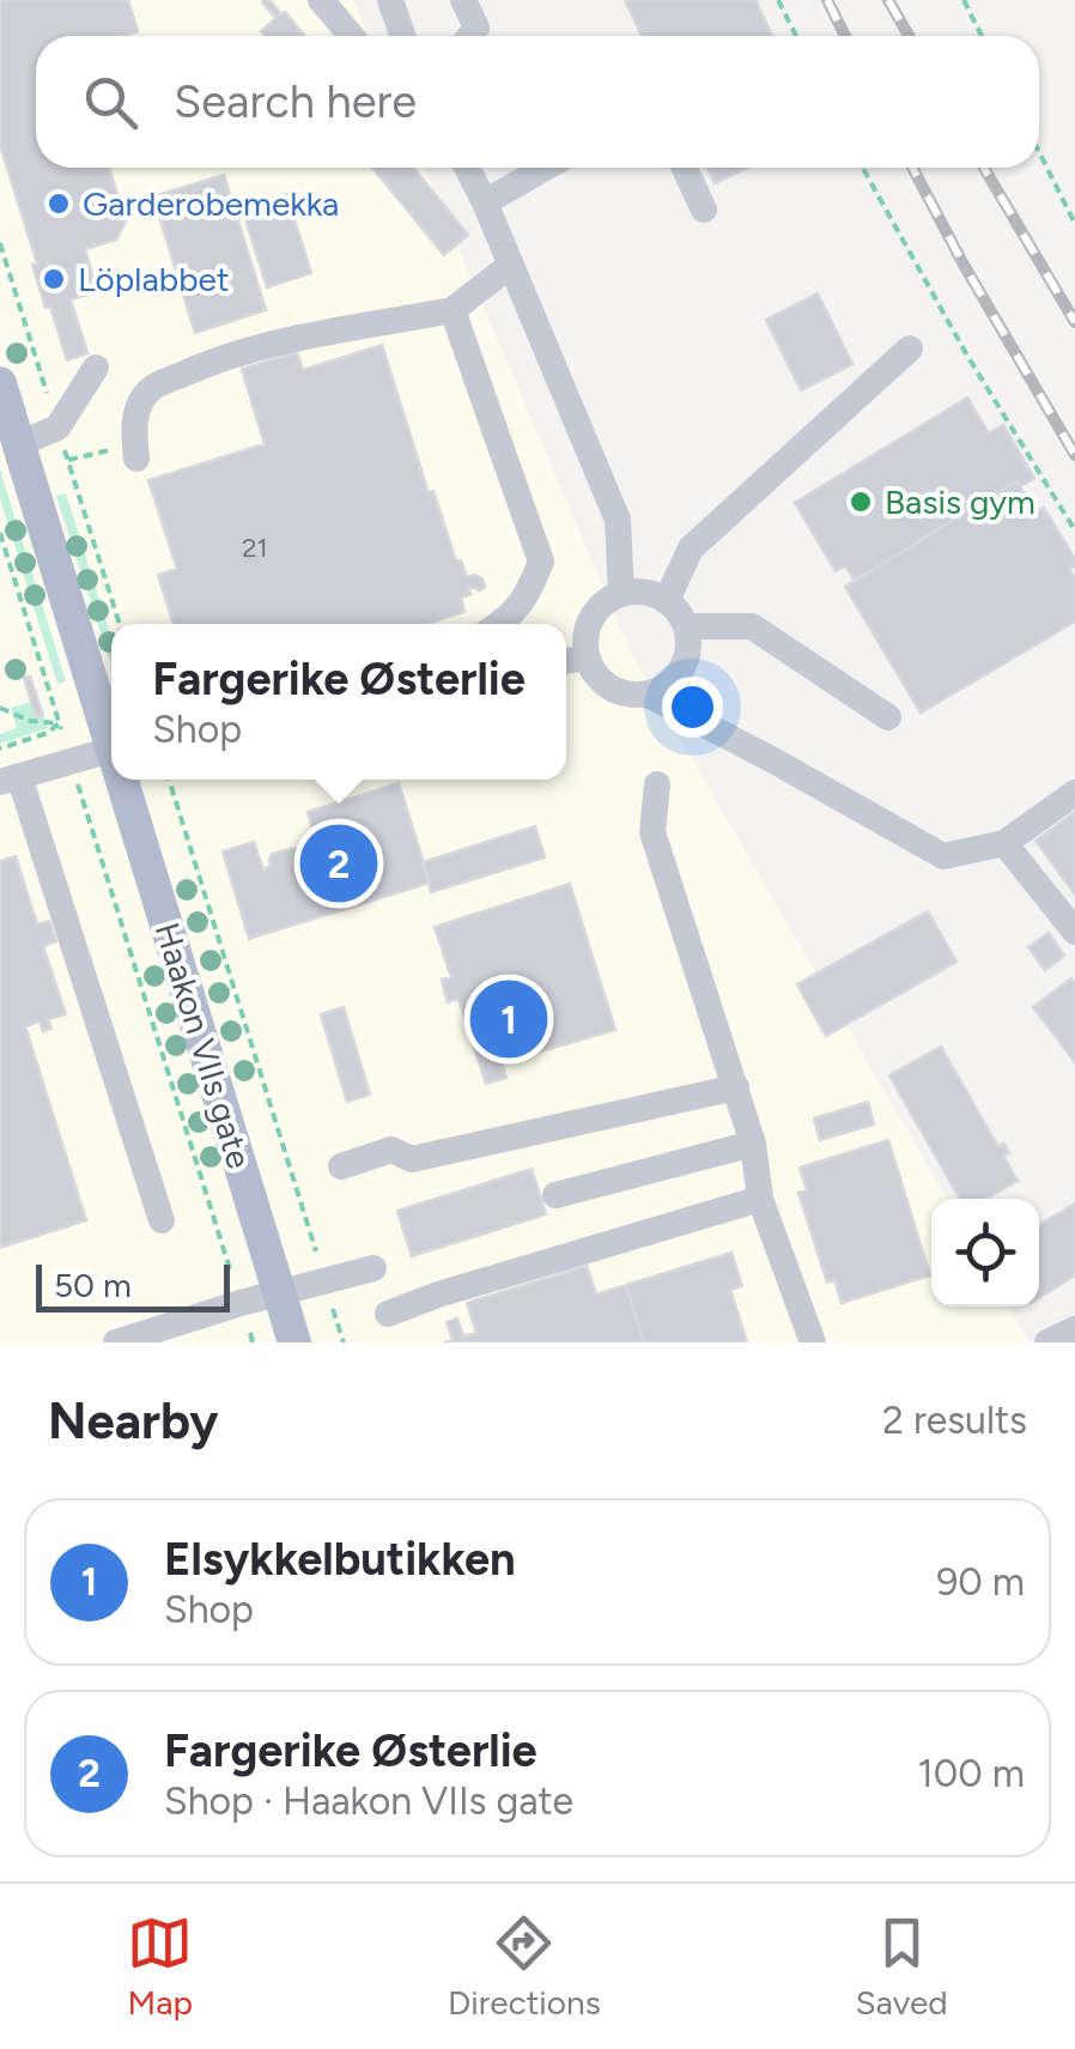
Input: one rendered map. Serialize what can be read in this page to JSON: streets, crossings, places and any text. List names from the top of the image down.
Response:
{
  "streets": {
    "main road": ["Haakon VIIs gate"]
  },
  "places": ["Garderobemekka", "Löplabbet", "Basis gym"],
  "house_numbers": ["21"],
  "scale_bar": "50 m",
  "page": {
    "search": "Search here",
    "popup": ["Fargerike Østerlie", "Shop"],
    "pins": ["2", "1"],
    "scale": "50 m",
    "heading": ["Nearby", "2 results"],
    "list": [
      {
        "mark": "1",
        "name": "Elsykkelbutikken",
        "note": "Shop",
        "value": "90 m"
      },
      {
        "mark": "2",
        "name": "Fargerike Østerlie",
        "note": "Shop · Haakon VIIs gate",
        "value": "100 m"
      }
    ],
    "nav": ["Map", "Directions", "Saved"]
  }
}
